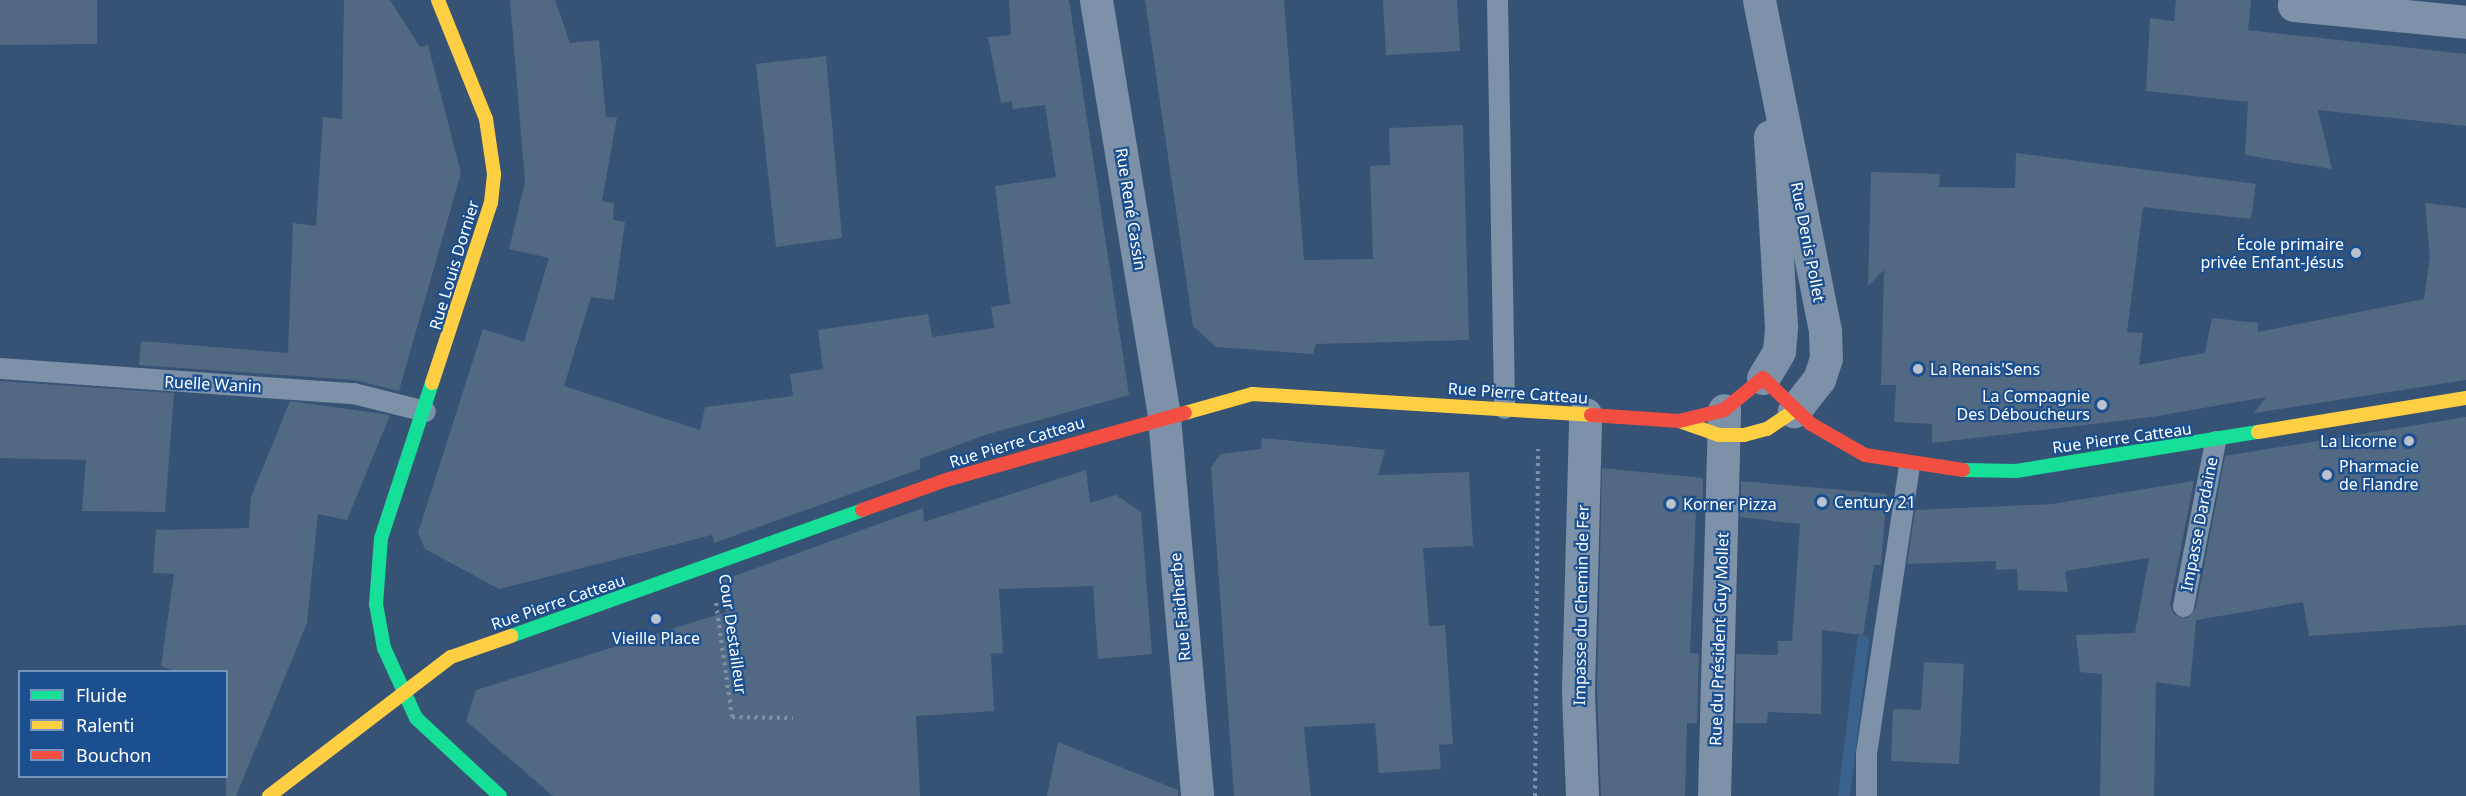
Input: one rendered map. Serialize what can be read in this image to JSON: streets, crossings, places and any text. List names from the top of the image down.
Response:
{
  "streets": {
    "street": [
      "Rue René Cassin",
      "Rue Denis Pollet",
      "Rue Louis Dornier",
      "Rue Pierre Catteau",
      "Impasse du Chemin de Fer",
      "Rue Faidherbe",
      "Rue du Président Guy Mollet"
    ],
    "lane": ["Ruelle Wanin", "Impasse Dardaine"],
    "path": ["Cour Destailleur"]
  },
  "crossings": [
    ["Rue René Cassin", "Rue Pierre Catteau"],
    ["Rue René Cassin", "Rue Faidherbe"],
    ["Rue Denis Pollet", "Rue Pierre Catteau"],
    ["Rue Louis Dornier", "Ruelle Wanin"],
    ["Rue Louis Dornier", "Rue Pierre Catteau"],
    ["Rue Pierre Catteau", "Impasse Dardaine"],
    ["Rue Pierre Catteau", "Impasse du Chemin de Fer"],
    ["Rue Pierre Catteau", "Rue Faidherbe"],
    ["Rue Pierre Catteau", "Cour Destailleur"],
    ["Rue Pierre Catteau", "Rue du Président Guy Mollet"]
  ],
  "places": [
    "École primaire privée Enfant-Jésus",
    "La Renais'Sens",
    "La Compagnie Des Déboucheurs",
    "La Licorne",
    "Pharmacie de Flandre",
    "Century 21",
    "Korner Pizza",
    "Vieille Place"
  ],
  "legend": ["Fluide", "Ralenti", "Bouchon"]
}
